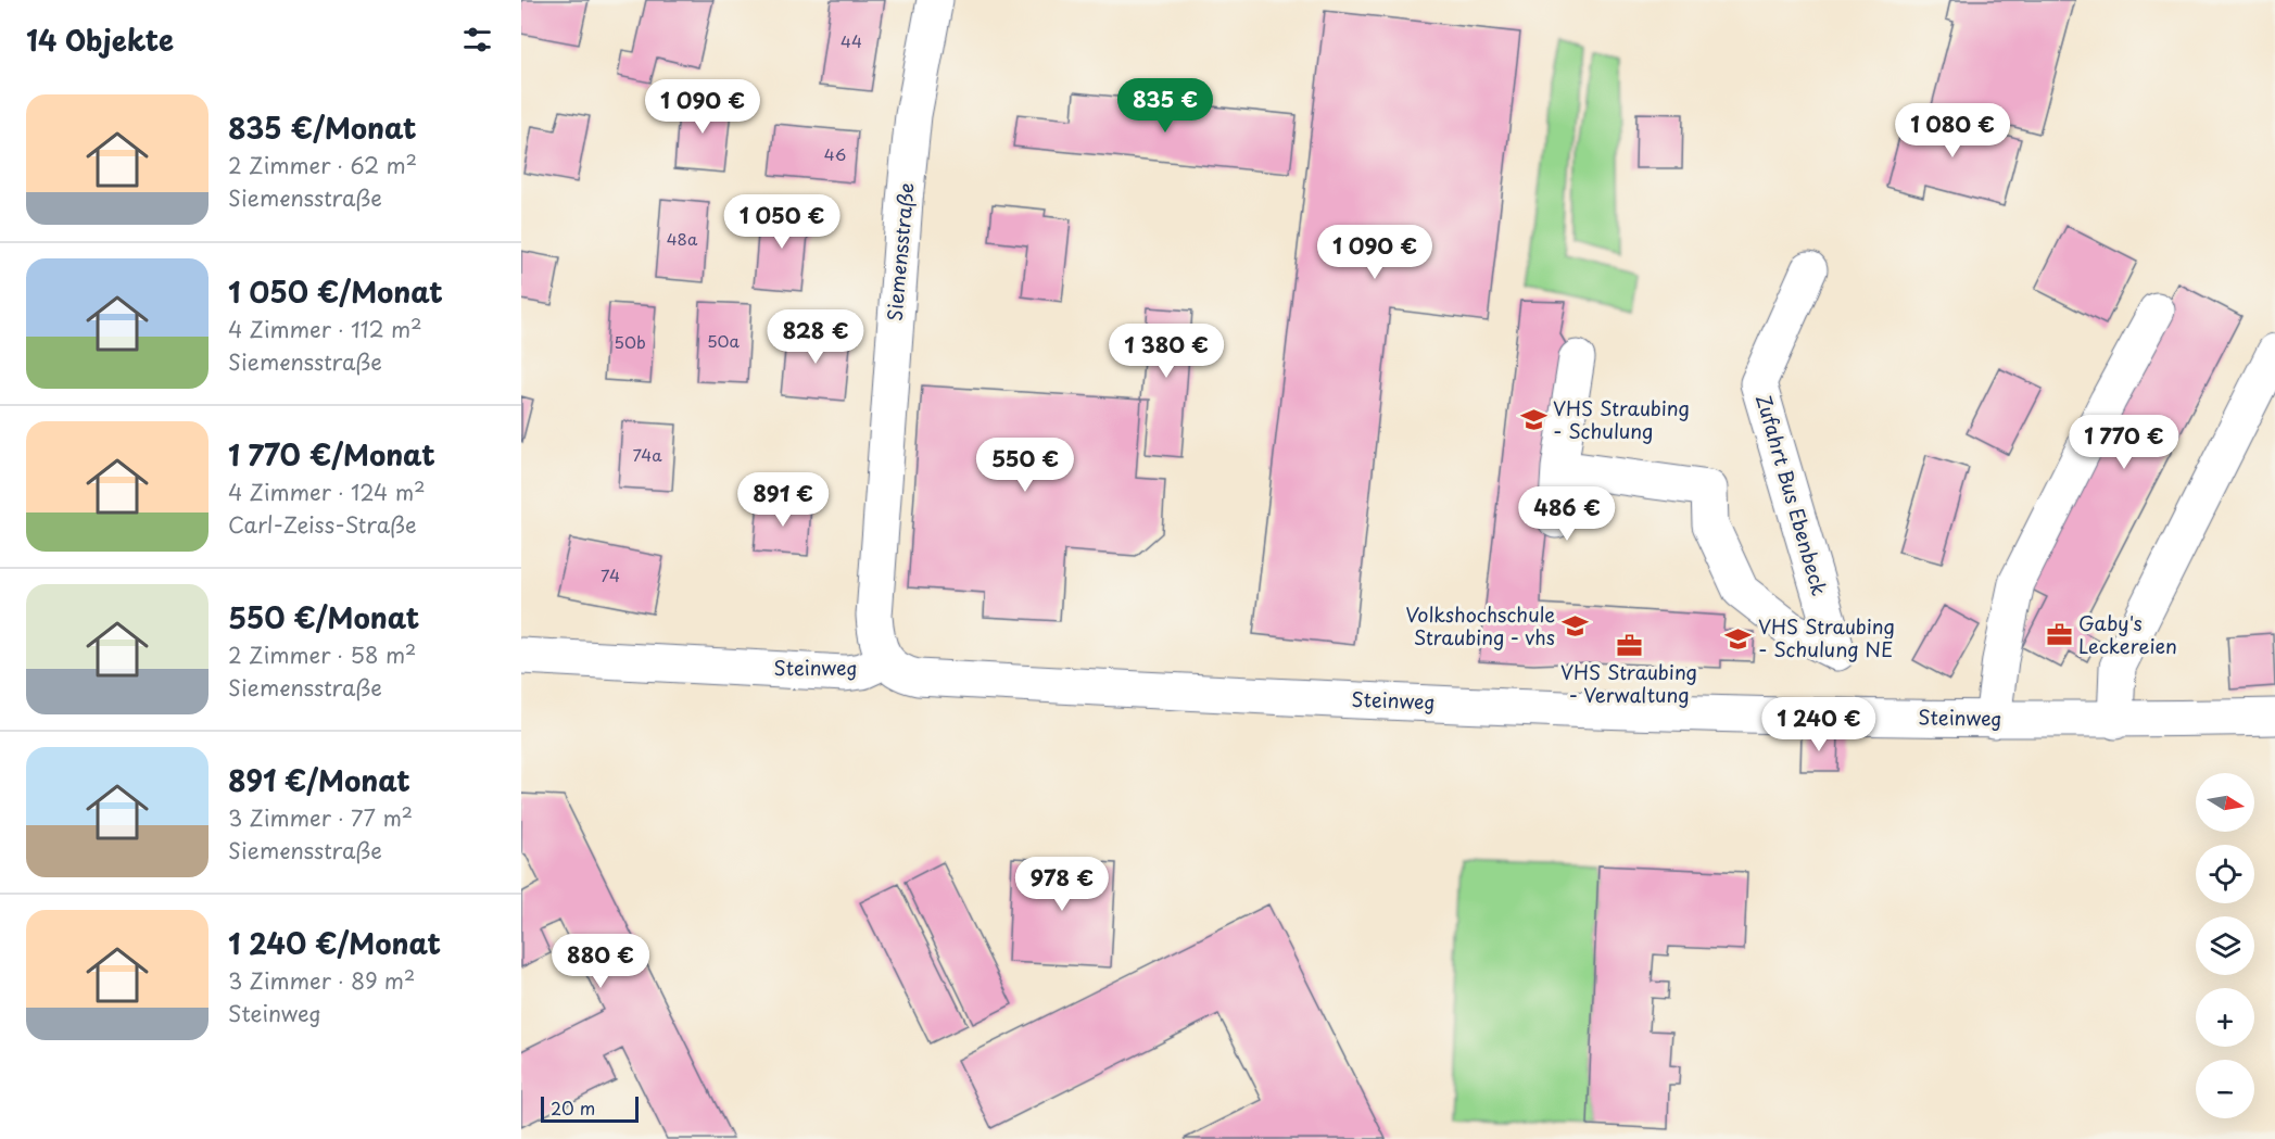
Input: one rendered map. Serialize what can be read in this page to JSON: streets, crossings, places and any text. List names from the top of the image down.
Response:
{
  "streets": {
    "street": ["Siemensstraße", "Zufahrt Bus Ebenbeck", "Steinweg"]
  },
  "crossings": [
    ["Siemensstraße", "Steinweg"]
  ],
  "places": {
    "school or university": ["VHS Straubing - Schulung", "Volkshochschule Straubing - vhs", "VHS Straubing - Schulung NE"],
    "office": ["Gaby's Leckereien", "VHS Straubing - Verwaltung"]
  },
  "house_numbers": [
    "44",
    "46",
    "48a",
    "50a",
    "50b",
    "74a",
    "74"
  ],
  "scale_bar": "20 m",
  "north": "right",
  "page": {
    "heading": "14 Objekte",
    "list": [
      {
        "name": "835 €/Monat",
        "note": "2 Zimmer · 62 m² · Siemensstraße"
      },
      {
        "name": "1 050 €/Monat",
        "note": "4 Zimmer · 112 m² · Siemensstraße"
      },
      {
        "name": "1 770 €/Monat",
        "note": "4 Zimmer · 124 m² · Carl-Zeiss-Straße"
      },
      {
        "name": "550 €/Monat",
        "note": "2 Zimmer · 58 m² · Siemensstraße"
      },
      {
        "name": "891 €/Monat",
        "note": "3 Zimmer · 77 m² · Siemensstraße"
      },
      {
        "name": "1 240 €/Monat",
        "note": "3 Zimmer · 89 m² · Steinweg"
      }
    ],
    "price": [
      "835 €",
      "1 090 €",
      "1 080 €",
      "1 050 €",
      "1 090 €",
      "828 €",
      "1 380 €",
      "1 770 €",
      "550 €",
      "891 €",
      "486 €",
      "1 240 €",
      "978 €",
      "880 €"
    ],
    "map_buttons": ["+", "−"],
    "scale": "20 m"
  }
}
